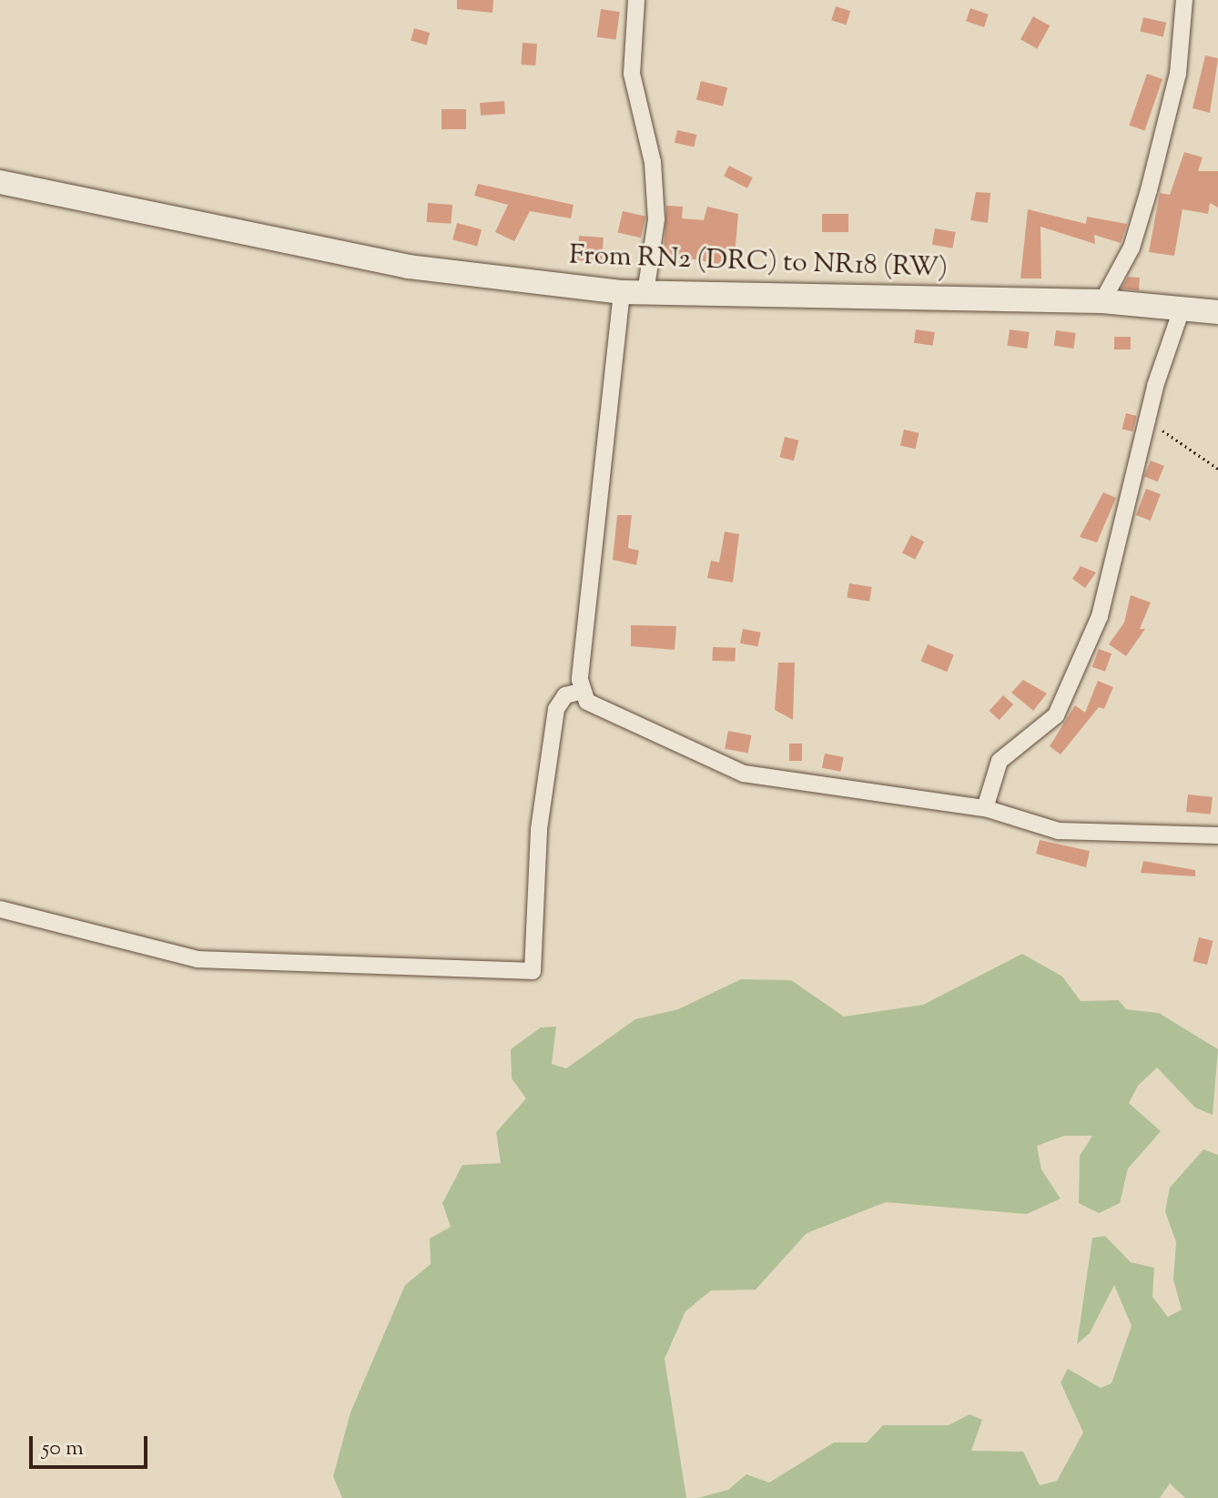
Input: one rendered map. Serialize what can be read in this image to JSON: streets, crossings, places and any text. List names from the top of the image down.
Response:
{
  "streets": {
    "main road": ["From RN2 (DRC) to NR18 (RW)"]
  },
  "scale_bar": "50 m"
}
